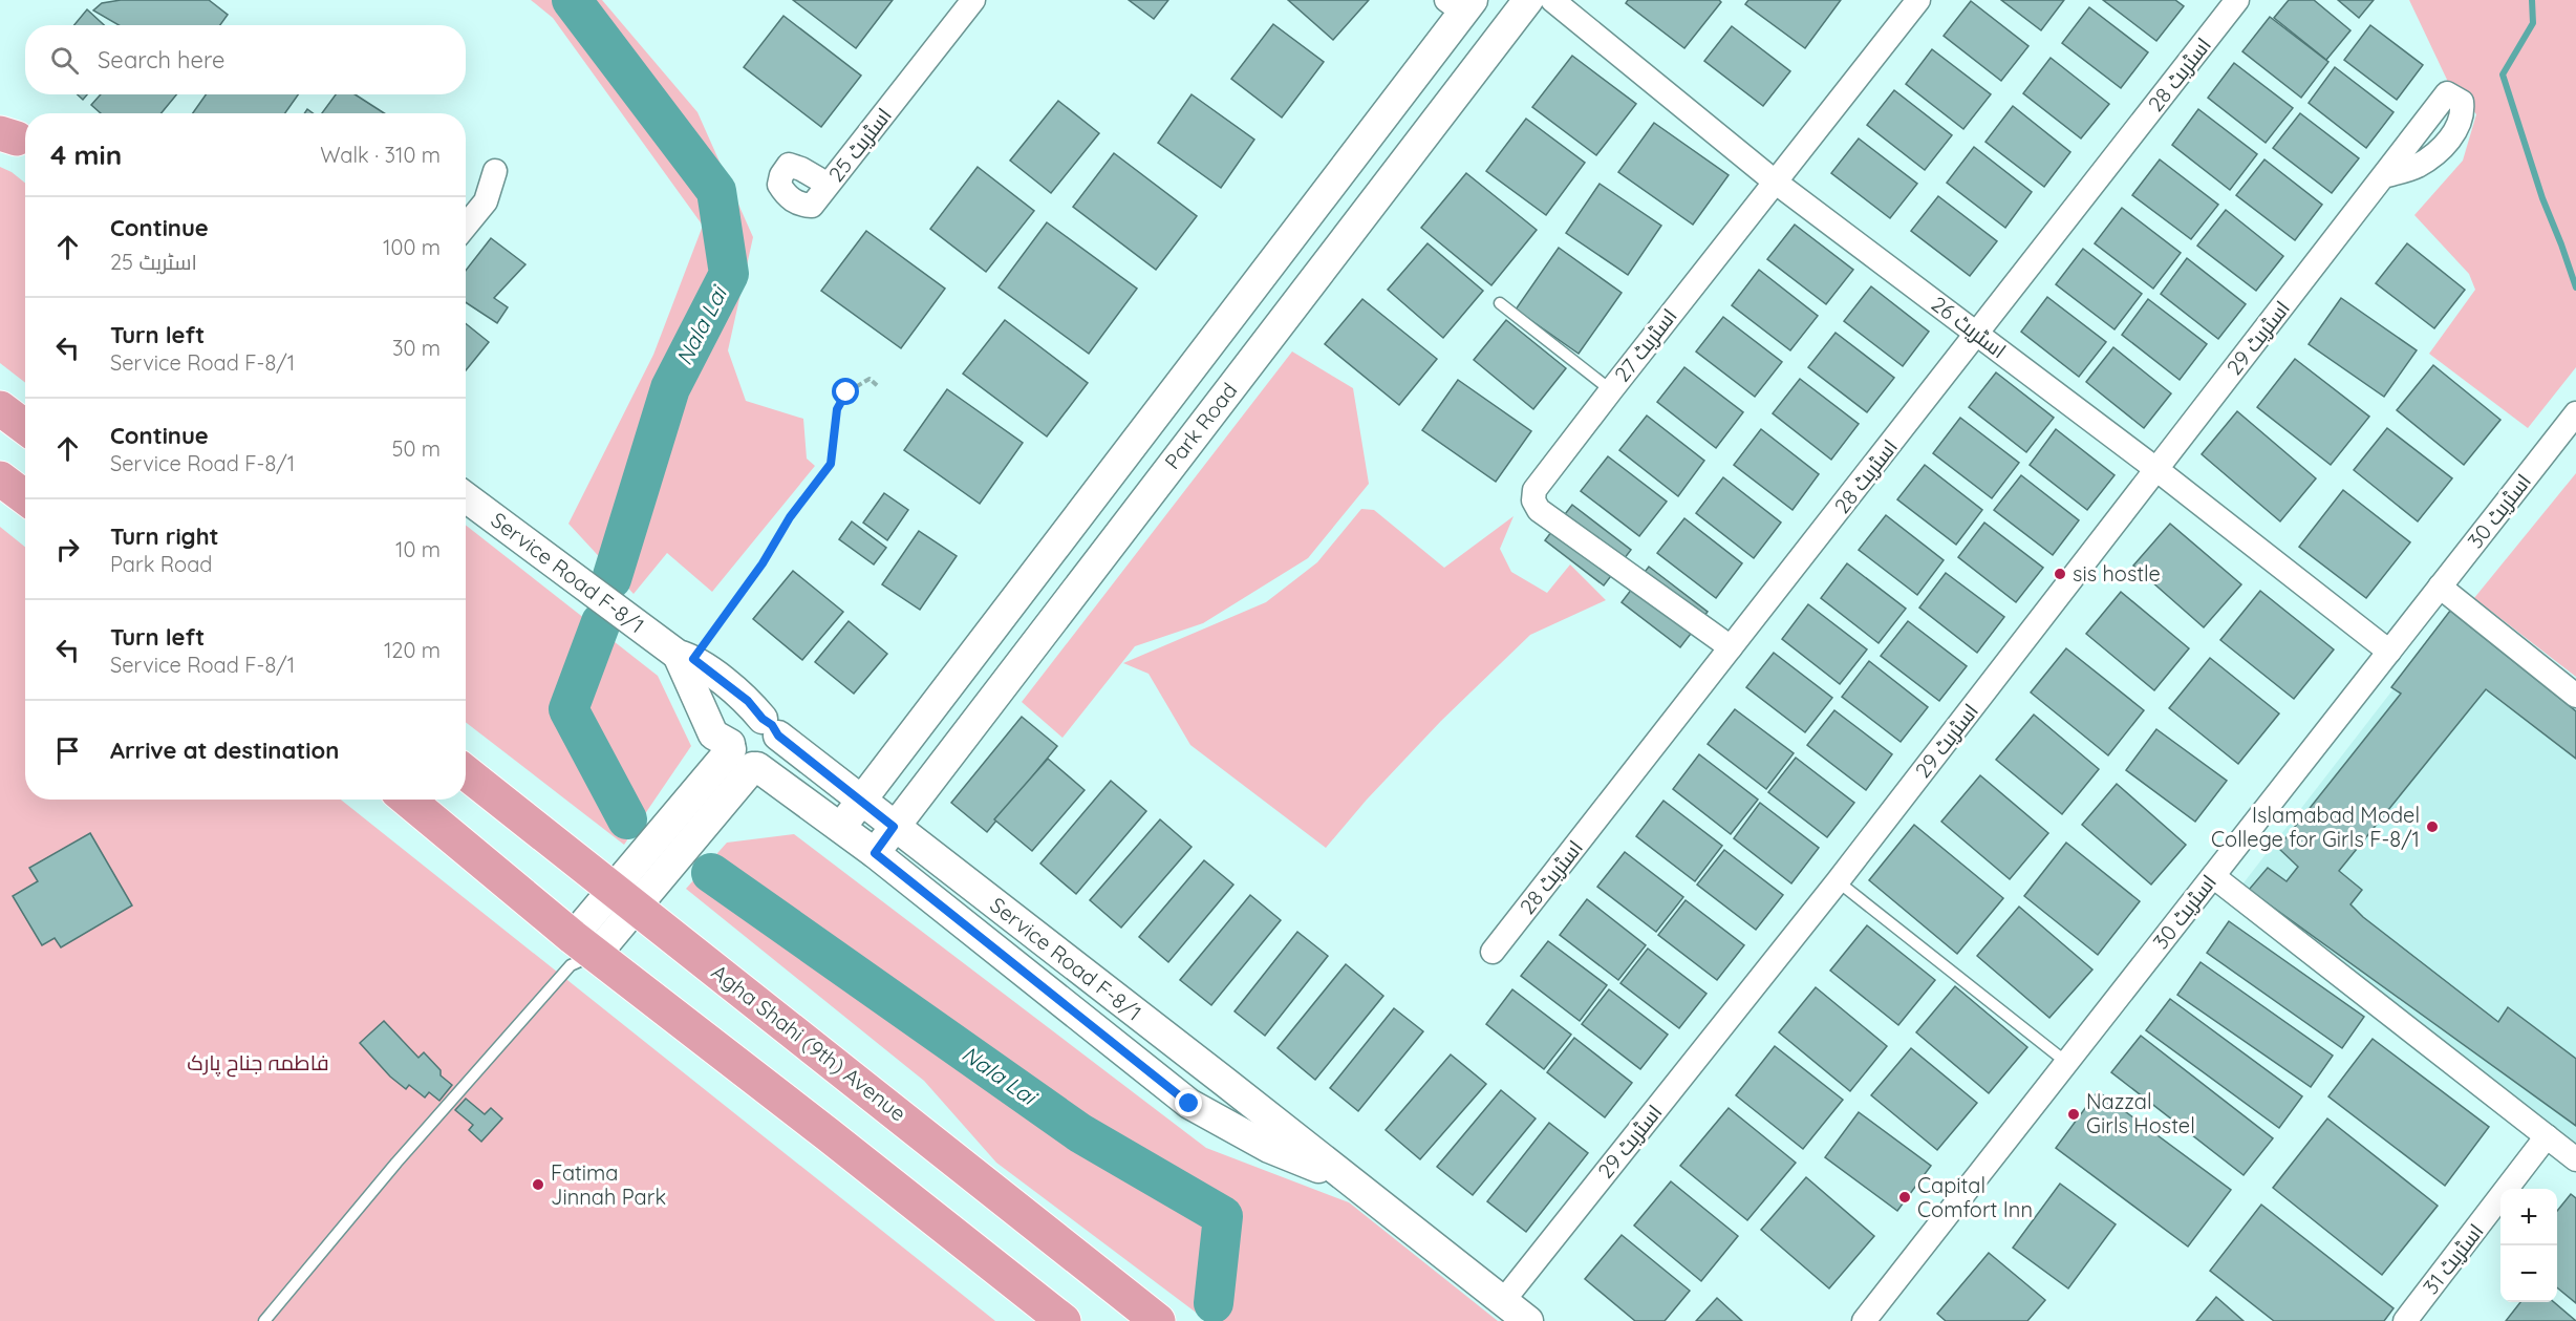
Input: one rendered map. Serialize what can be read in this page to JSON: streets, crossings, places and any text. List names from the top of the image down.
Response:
{
  "streets": {
    "main road": ["Agha Shahi (9th) Avenue"],
    "street": [
      "اسٹریٹ 28",
      "اسٹریٹ 25",
      "اسٹریٹ 26",
      "اسٹریٹ 29",
      "اسٹریٹ 27",
      "Park Road",
      "اسٹریٹ 30",
      "Service Road F-8/1",
      "اسٹریٹ 31"
    ]
  },
  "crossings": [
    ["اسٹریٹ 28", "اسٹریٹ 26"],
    ["اسٹریٹ 28", "اسٹریٹ 27"],
    ["اسٹریٹ 26", "اسٹریٹ 29"],
    ["اسٹریٹ 26", "اسٹریٹ 27"],
    ["اسٹریٹ 26", "اسٹریٹ 30"],
    ["اسٹریٹ 29", "Service Road F-8/1"],
    ["Park Road", "Service Road F-8/1"]
  ],
  "water": ["Nala Lai"],
  "parks": ["فاطمہ جناح پارک"],
  "places": [
    "sis hostle",
    "Islamabad Model College for Girls F-8/1",
    "Nazzal Girls Hostel",
    "Fatima Jinnah Park",
    "Capital Comfort Inn"
  ],
  "page": {
    "search": "Search here",
    "heading": ["4 min", "Walk · 310 m"],
    "list": [
      ["Continue", "اسٹریٹ 25", "100 m"],
      ["Turn left", "Service Road F-8/1", "30 m"],
      ["Continue", "Service Road F-8/1", "50 m"],
      ["Turn right", "Park Road", "10 m"],
      ["Turn left", "Service Road F-8/1", "120 m"],
      "Arrive at destination"
    ],
    "map_buttons": ["+", "−"]
  }
}
